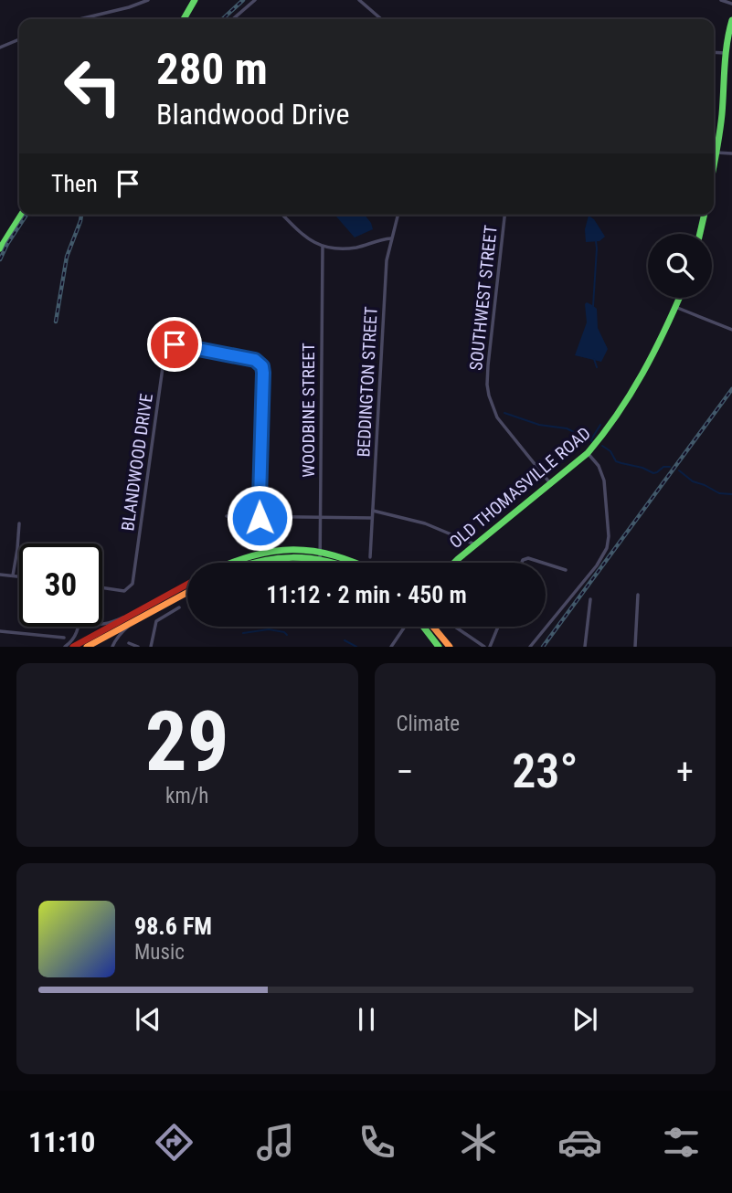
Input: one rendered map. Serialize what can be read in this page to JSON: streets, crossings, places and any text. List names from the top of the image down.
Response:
{
  "streets": {
    "main road": ["OLD THOMASVILLE ROAD"],
    "street": [
      "SOUTHWEST STREET",
      "BEDDINGTON STREET",
      "WOODBINE STREET",
      "BLANDWOOD DRIVE"
    ]
  },
  "crossings": [
    ["SOUTHWEST STREET", "OLD THOMASVILLE ROAD"]
  ],
  "page": {
    "turn": ["280 m", "Blandwood Drive"],
    "then": "Then",
    "limit": "30",
    "trip": "11:12 · 2 min · 450 m",
    "tile": [
      ["29", "km/h"],
      "Climate"
    ],
    "heat": ["−", "23°", "+"],
    "song": ["98.6 FM", "Music"],
    "tabs": "11:10"
  }
}
